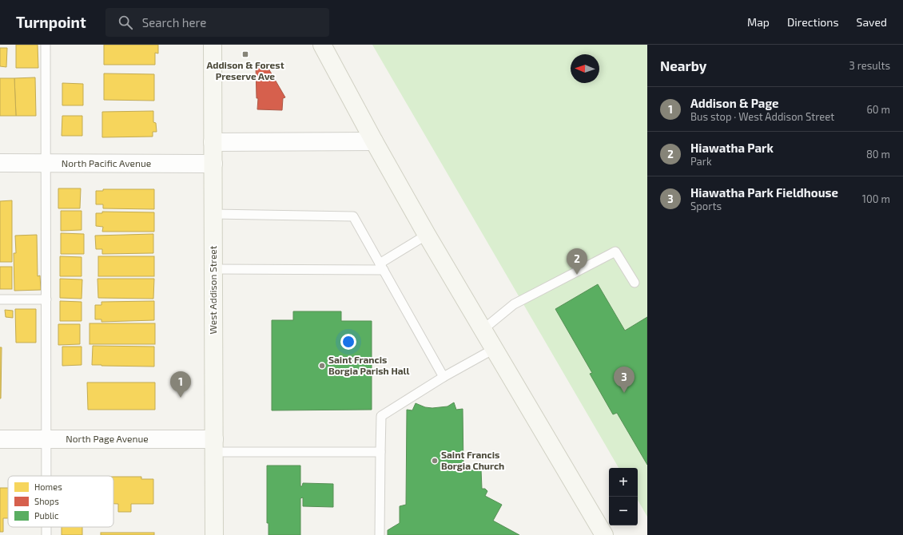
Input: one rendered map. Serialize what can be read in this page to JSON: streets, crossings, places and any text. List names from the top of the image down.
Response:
{
  "streets": {
    "main road": ["West Addison Street"],
    "street": ["North Pacific Avenue", "North Page Avenue"]
  },
  "crossings": [
    ["North Pacific Avenue", "West Addison Street"],
    ["West Addison Street", "North Page Avenue"]
  ],
  "places": {
    "transit": ["Addison & Forest Preserve Ave"],
    "other": ["Saint Francis Borgia Parish Hall", "Saint Francis Borgia Church"]
  },
  "legend": ["Homes", "Shops", "Public"],
  "north": "left",
  "page": {
    "header": "Turnpoint",
    "search": "Search here",
    "nav": ["Map", "Directions", "Saved"],
    "heading": ["Nearby", "3 results"],
    "list": [
      {
        "mark": "1",
        "name": "Addison & Page",
        "note": "Bus stop · West Addison Street",
        "value": "60 m"
      },
      {
        "mark": "2",
        "name": "Hiawatha Park",
        "note": "Park",
        "value": "80 m"
      },
      {
        "mark": "3",
        "name": "Hiawatha Park Fieldhouse",
        "note": "Sports",
        "value": "100 m"
      }
    ],
    "pins": ["2", "3", "1"],
    "map_buttons": ["+", "−"]
  }
}
